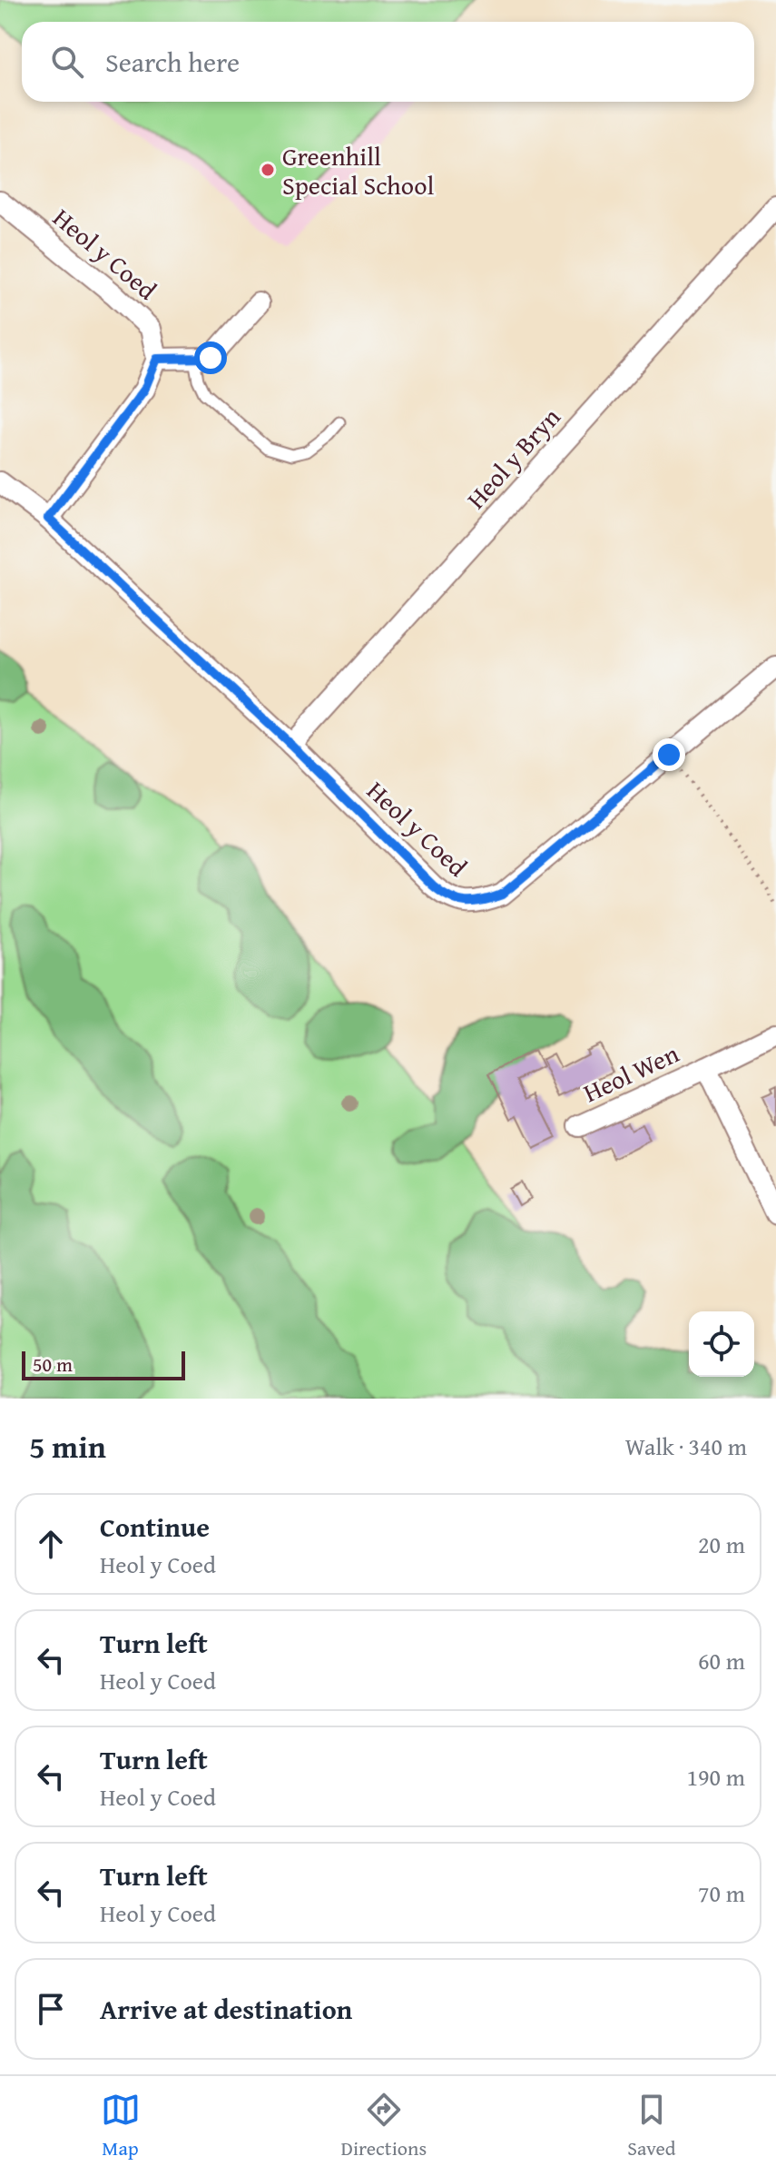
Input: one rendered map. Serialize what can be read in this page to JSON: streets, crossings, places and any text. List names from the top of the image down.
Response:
{
  "streets": {
    "street": ["Heol y Coed", "Heol y Bryn", "Heol Wen"]
  },
  "crossings": [
    ["Heol y Coed", "Heol y Bryn"]
  ],
  "places": ["Greenhill Special School"],
  "scale_bar": "50 m",
  "page": {
    "search": "Search here",
    "scale": "50 m",
    "heading": ["5 min", "Walk · 340 m"],
    "list": [
      ["Continue", "Heol y Coed", "20 m"],
      ["Turn left", "Heol y Coed", "60 m"],
      ["Turn left", "Heol y Coed", "190 m"],
      ["Turn left", "Heol y Coed", "70 m"],
      "Arrive at destination"
    ],
    "nav": ["Map", "Directions", "Saved"]
  }
}
